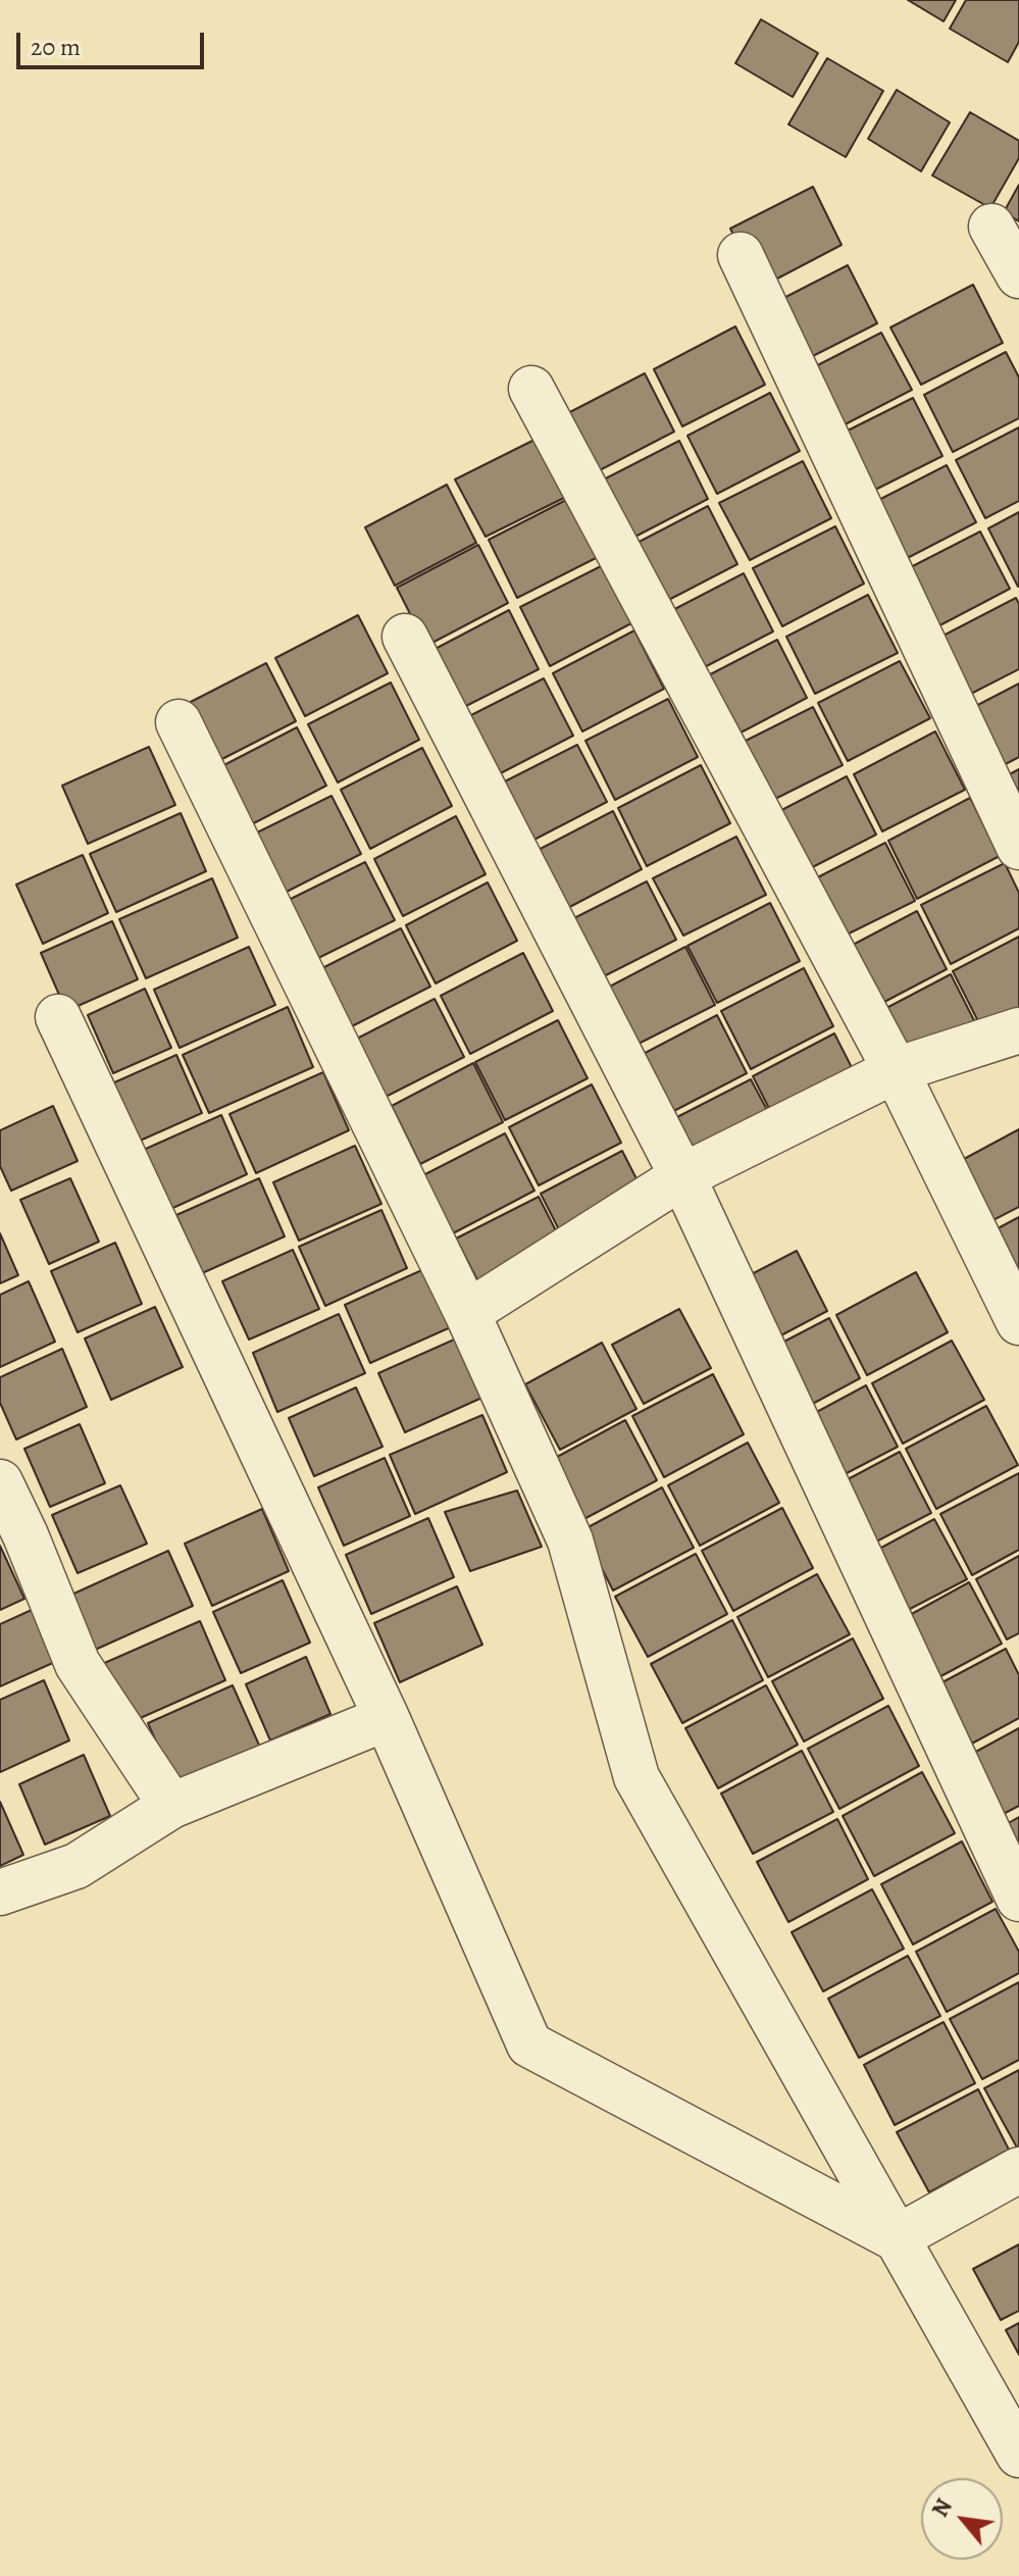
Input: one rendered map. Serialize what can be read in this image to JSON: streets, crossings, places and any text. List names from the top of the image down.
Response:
{
  "scale_bar": "20 m",
  "north": "top left"
}
